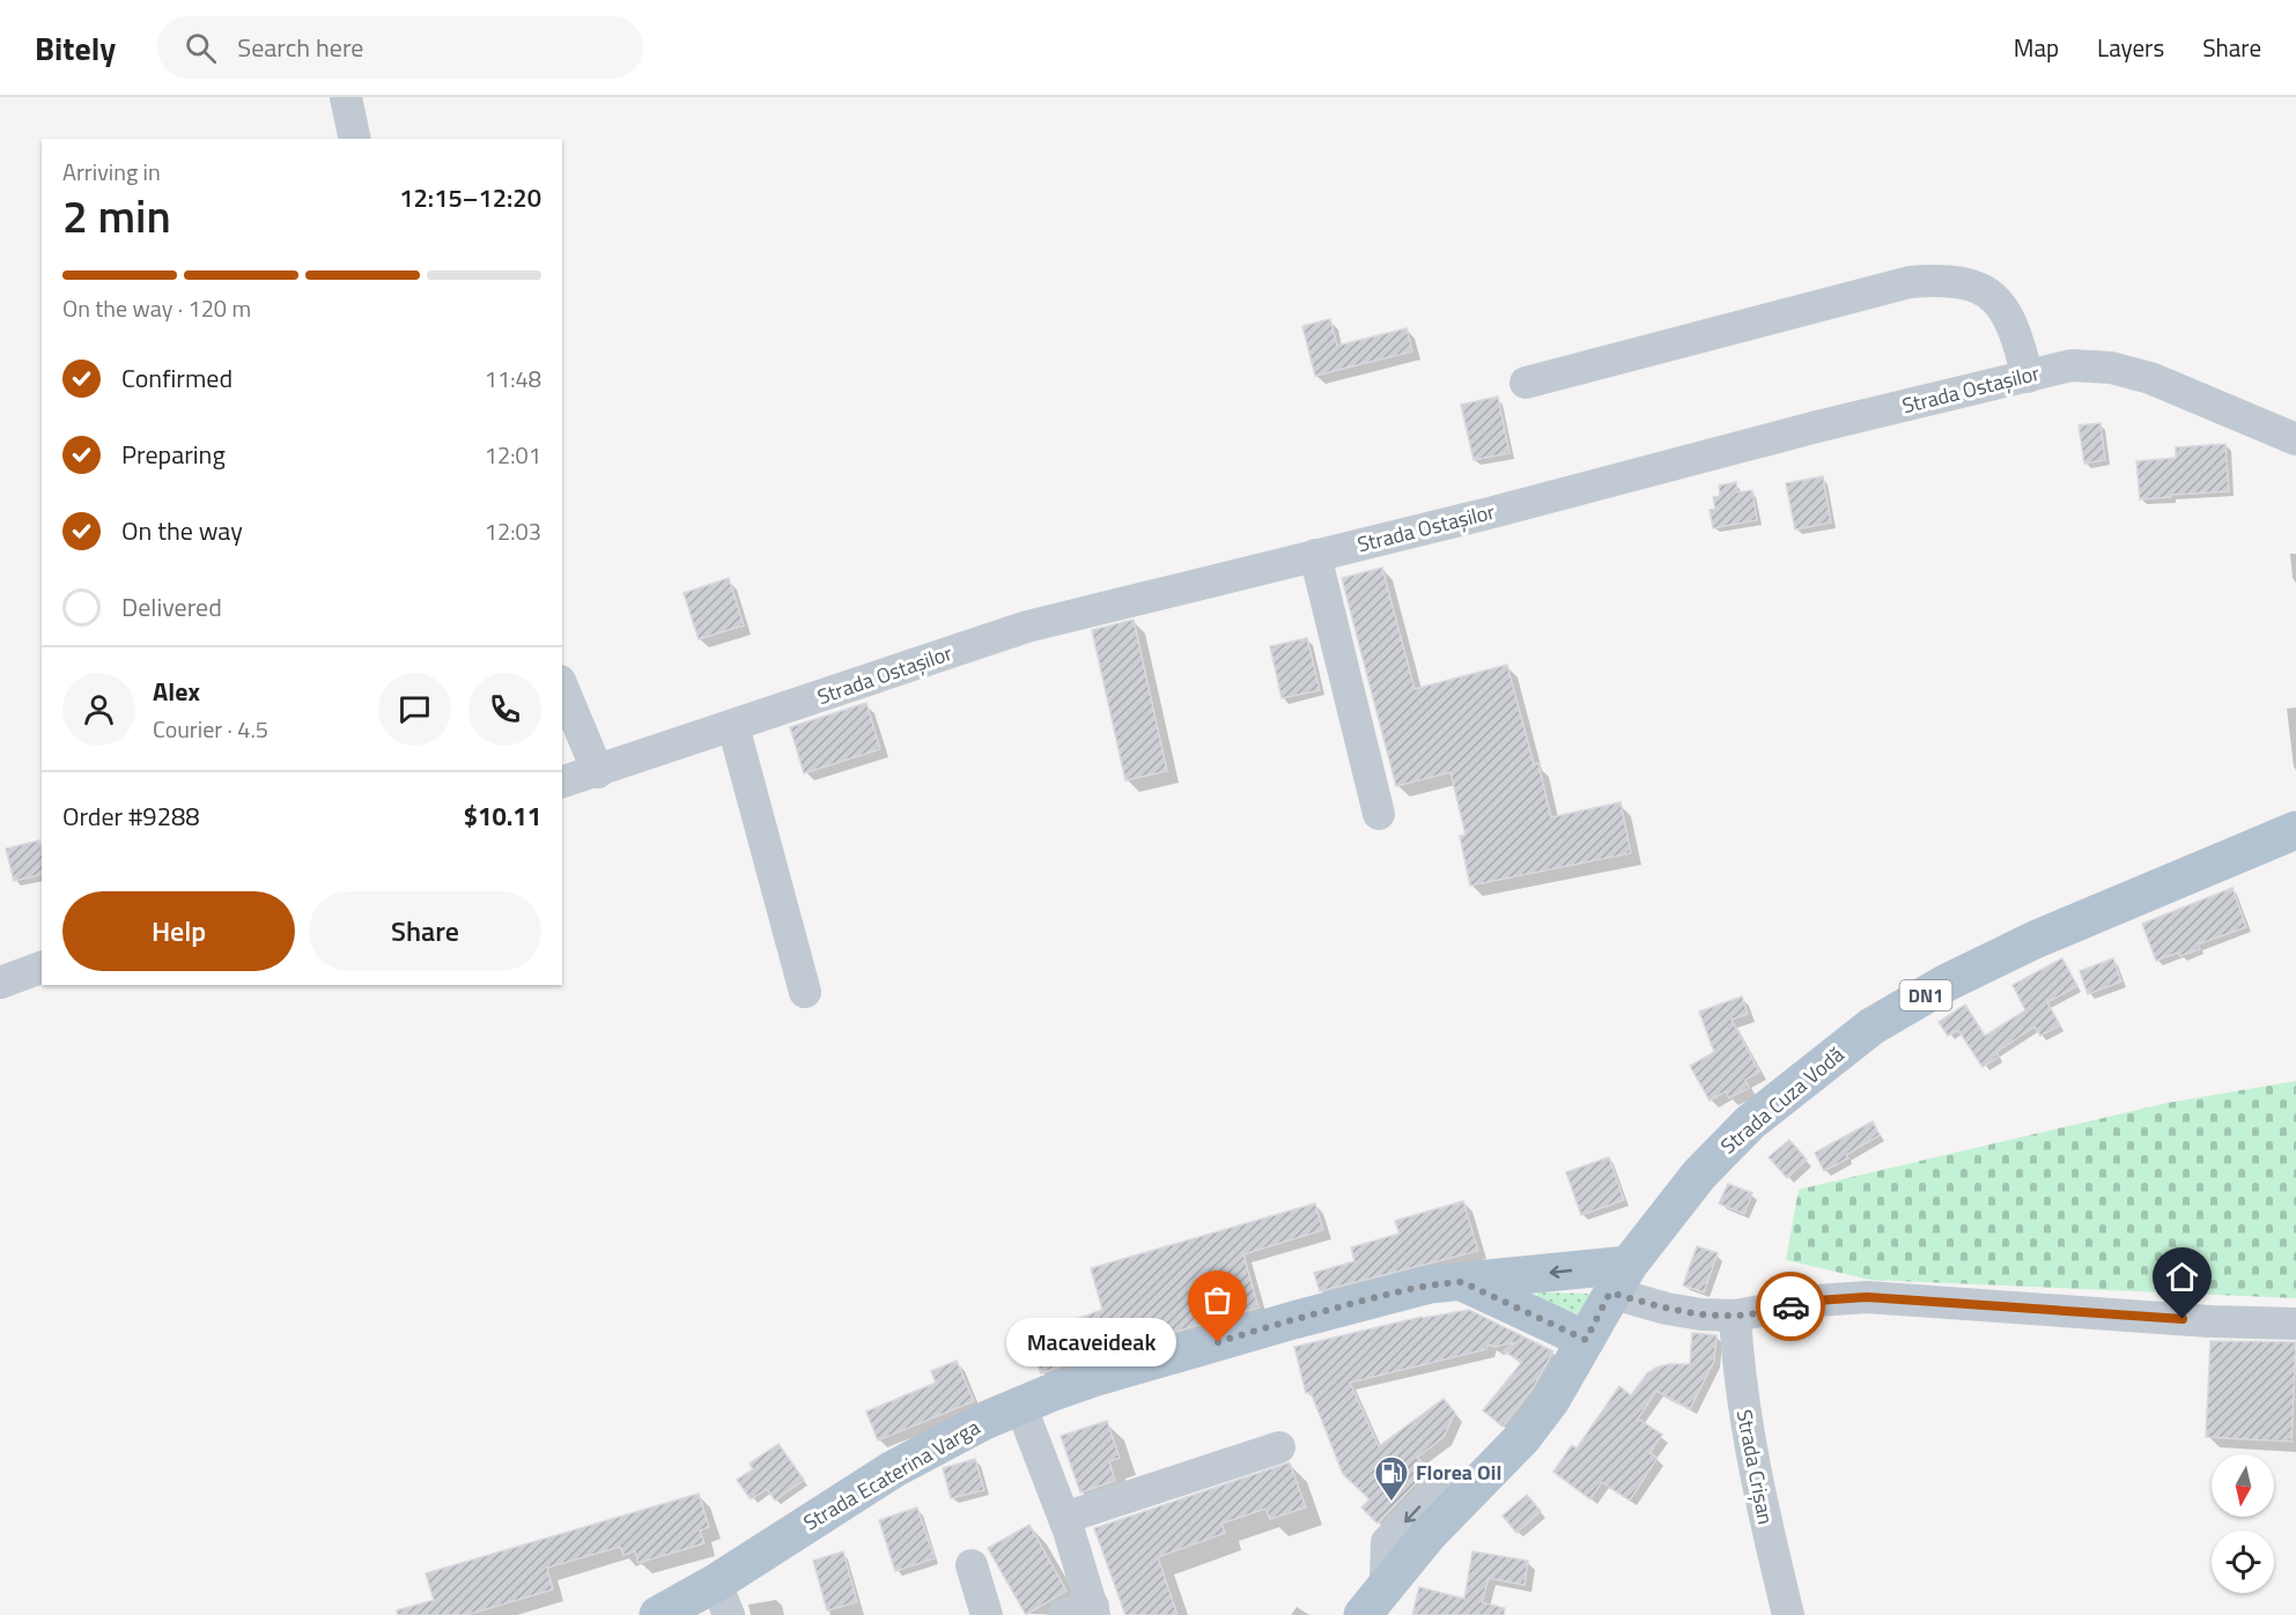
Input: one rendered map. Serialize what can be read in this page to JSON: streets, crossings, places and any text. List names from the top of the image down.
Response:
{
  "streets": {
    "main road": ["DN1", "Strada Cuza Vodă", "Strada Ecaterina Varga"],
    "street": ["Strada Ostașilor", "Strada Crișan"]
  },
  "crossings": [
    ["Strada Cuza Vodă", "Strada Ecaterina Varga"]
  ],
  "places": {
    "other": ["Macaveideak"],
    "fuel station": ["Florea Oil"]
  },
  "north": "bottom",
  "page": {
    "header": "Bitely",
    "search": "Search here",
    "nav": ["Map", "Layers", "Share"],
    "heading": ["2 min", "Arriving in", "12:15–12:20"],
    "panel": [
      "Alex",
      "Courier · 4.5",
      "Order #9288",
      "$10.11"
    ],
    "bar": "On the way · 120 m",
    "list": [
      ["Confirmed", "11:48"],
      ["Preparing", "12:01"],
      ["On the way", "12:03"],
      "Delivered"
    ],
    "buttons": ["Help", "Share"],
    "bubble": "Macaveideak"
  }
}
